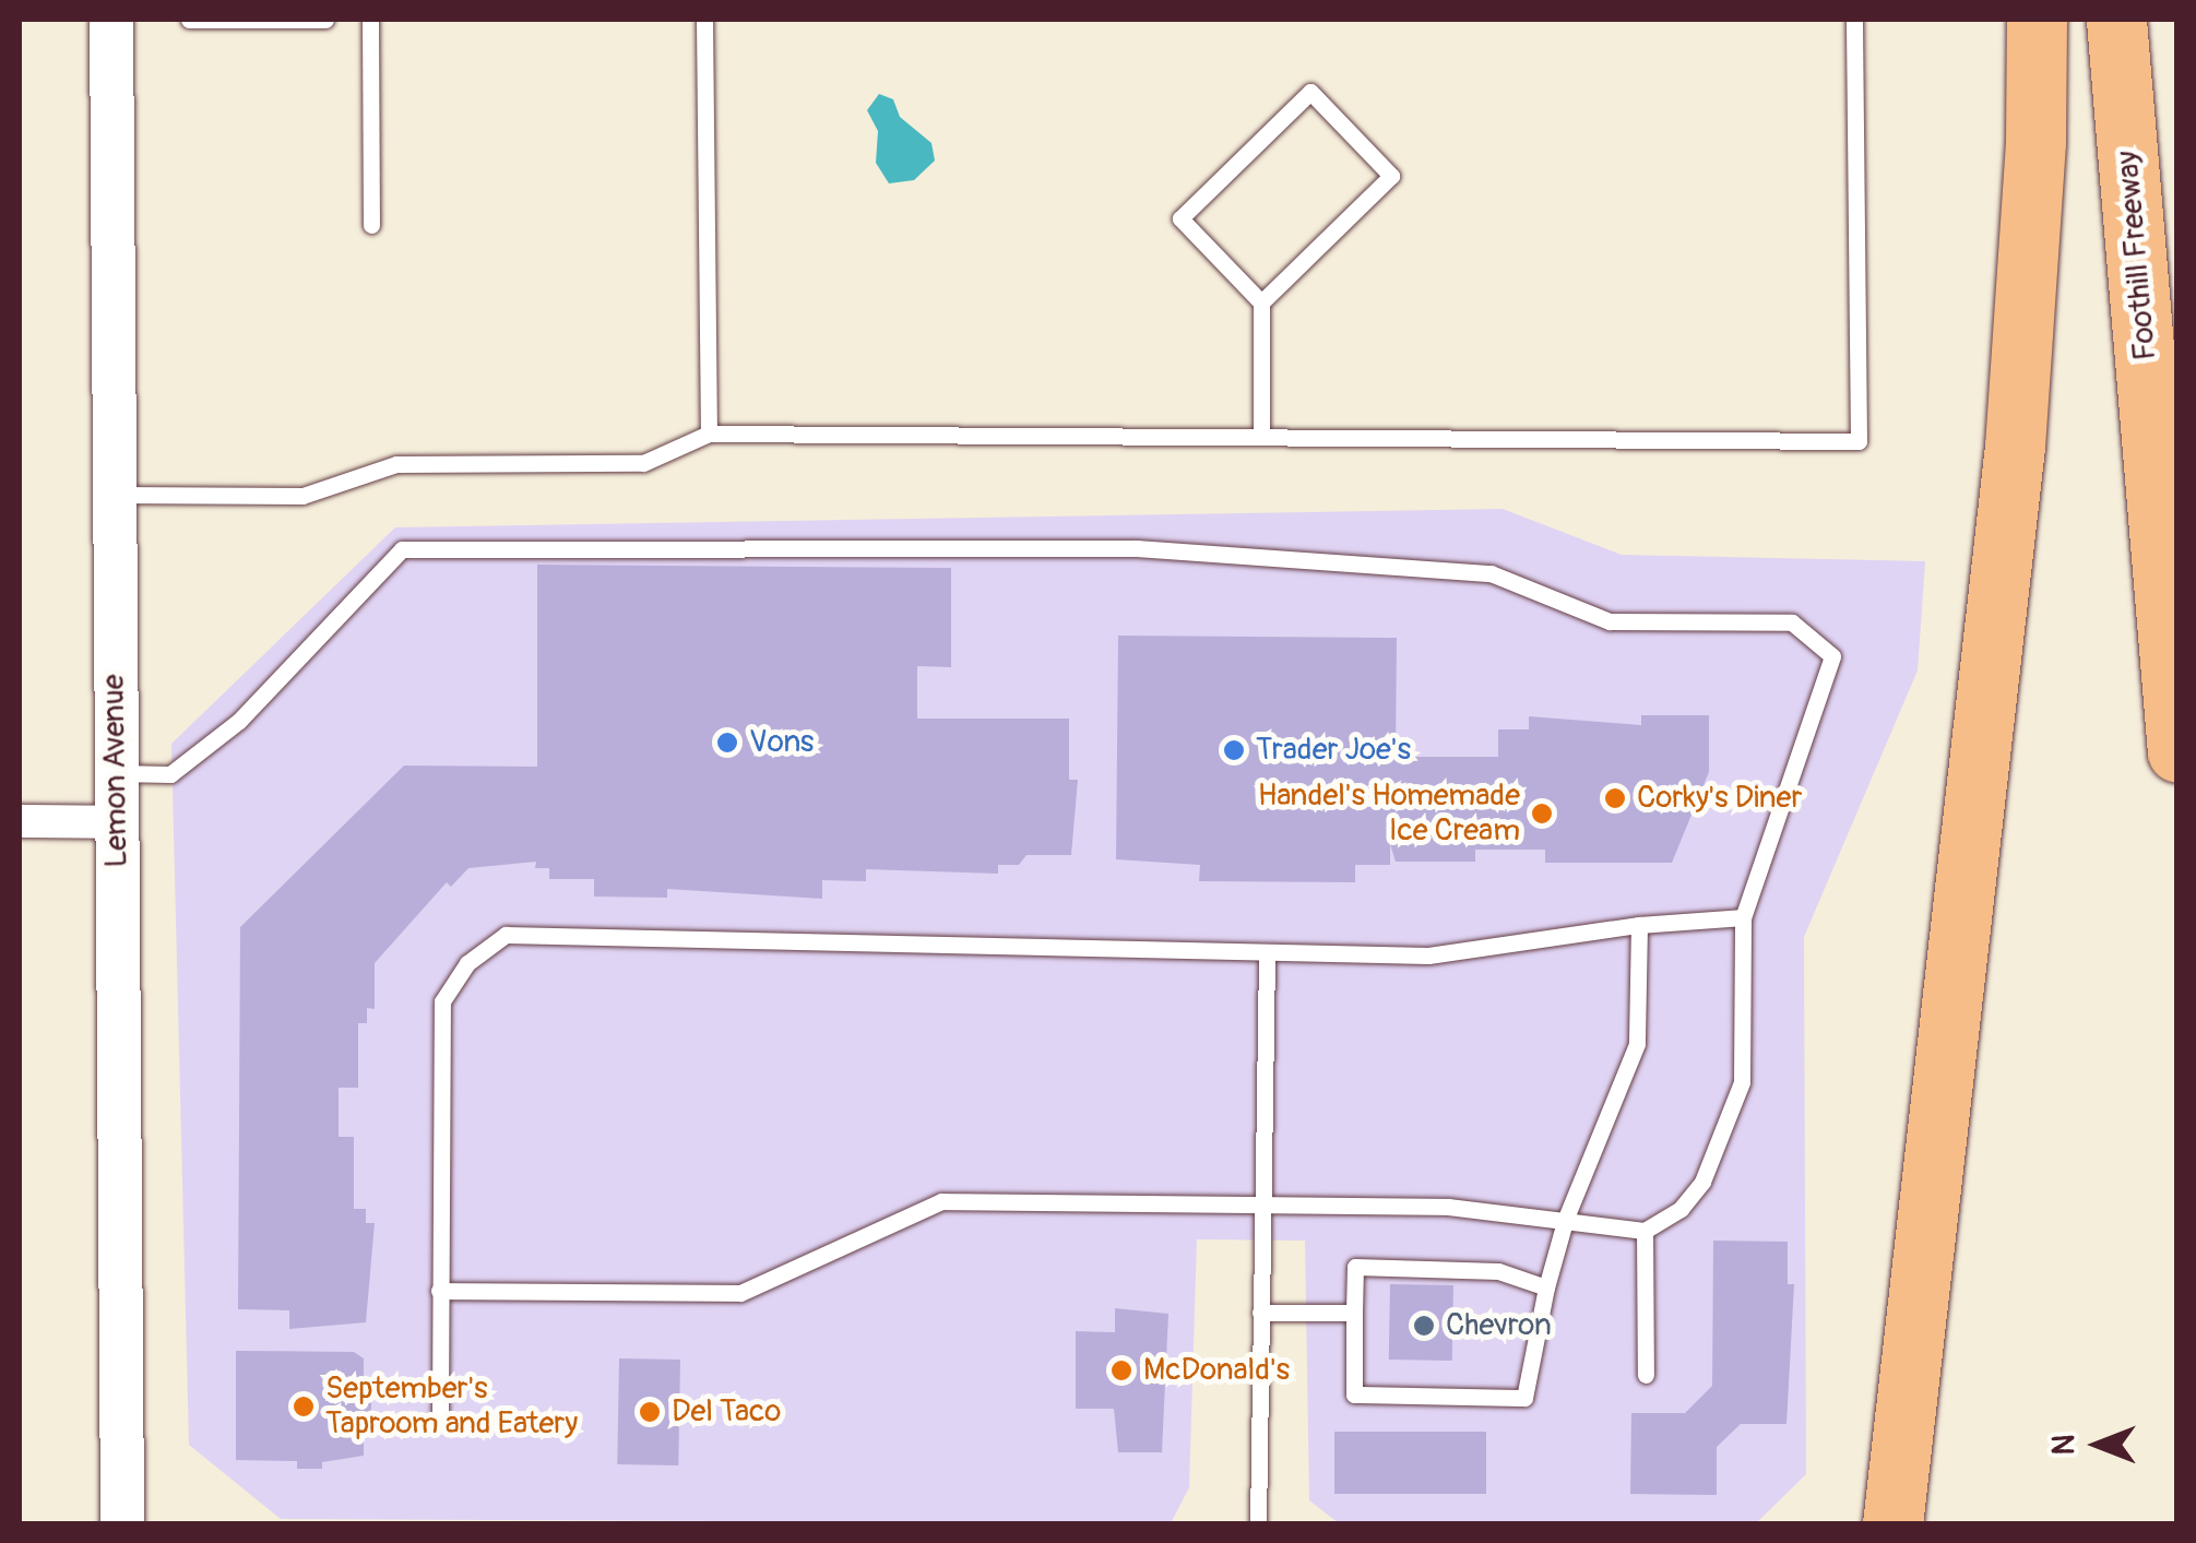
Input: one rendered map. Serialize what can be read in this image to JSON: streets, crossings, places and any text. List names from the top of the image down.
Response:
{
  "streets": {
    "highway": ["Foothill Freeway"],
    "street": ["Lemon Avenue"]
  },
  "places": [
    "Vons",
    "Trader Joe's",
    "Corky's Diner",
    "Handel's Homemade Ice Cream",
    "Chevron",
    "McDonald's",
    "September's Taproom and Eatery",
    "Del Taco"
  ],
  "north": "left"
}
